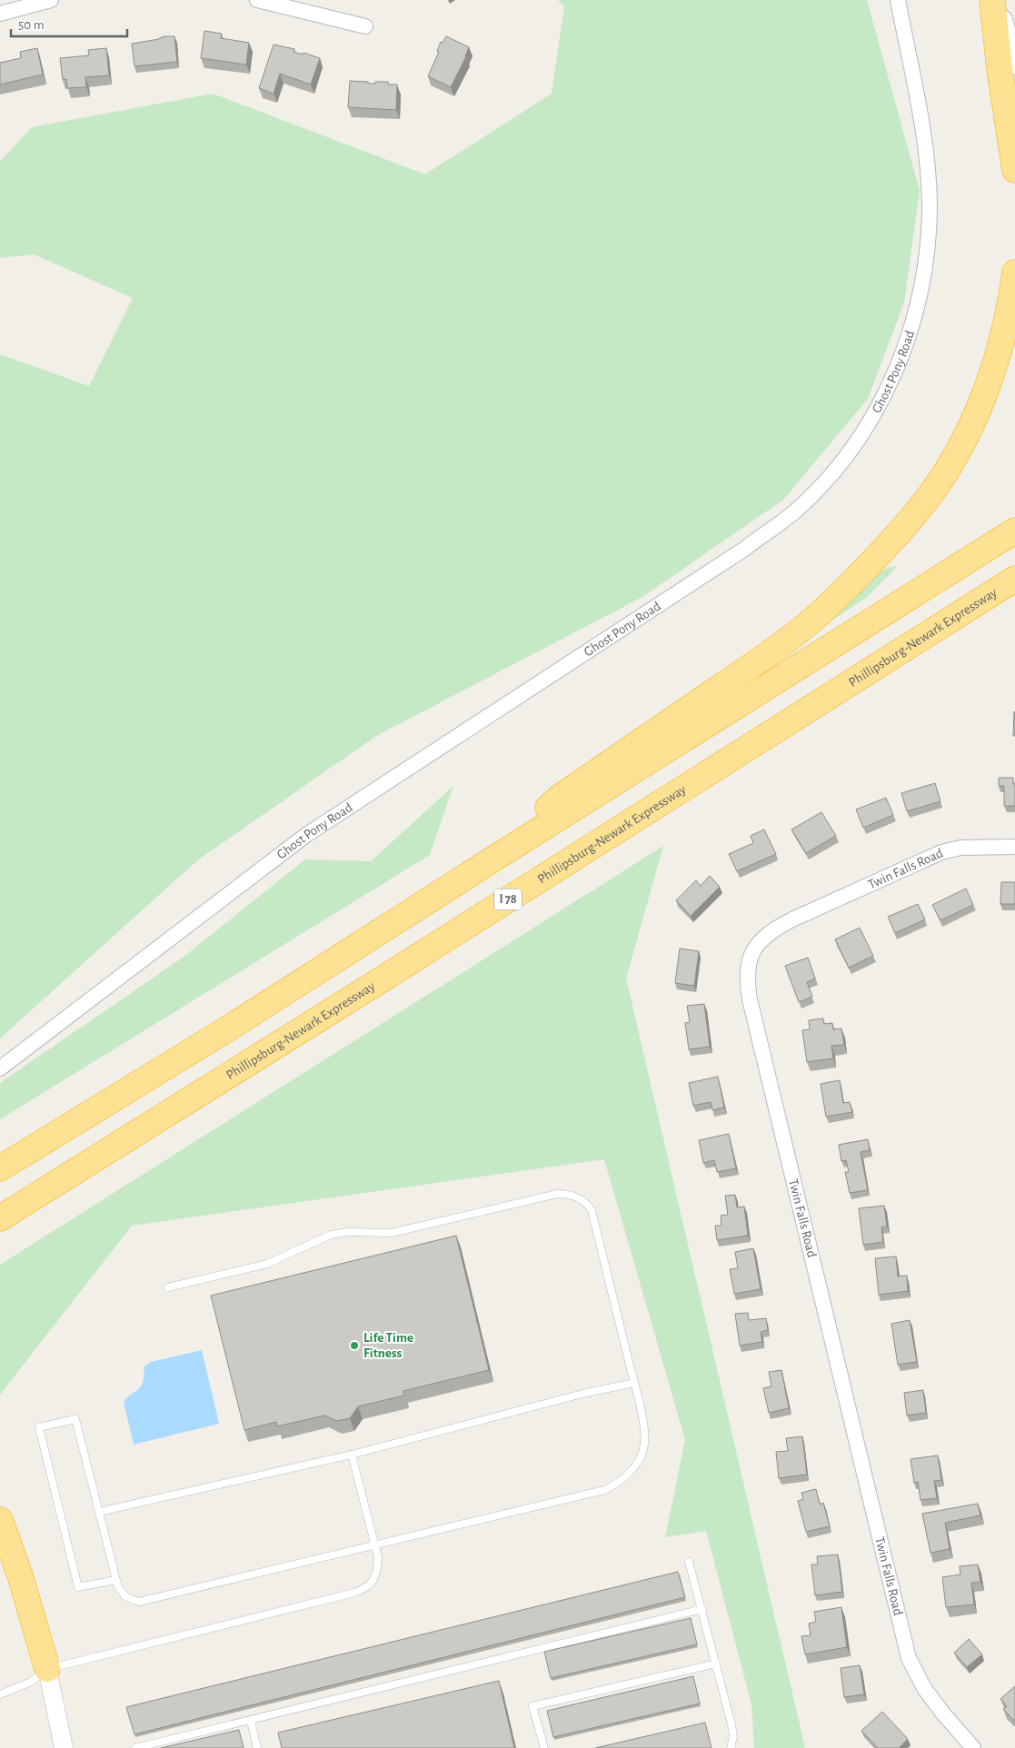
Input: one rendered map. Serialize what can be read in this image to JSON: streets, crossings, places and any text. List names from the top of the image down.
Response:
{
  "streets": {
    "highway": ["Phillipsburg-Newark Expressway", "I 78"],
    "street": ["Ghost Pony Road", "Twin Falls Road"]
  },
  "places": ["Life Time Fitness"],
  "scale_bar": "50 m"
}
